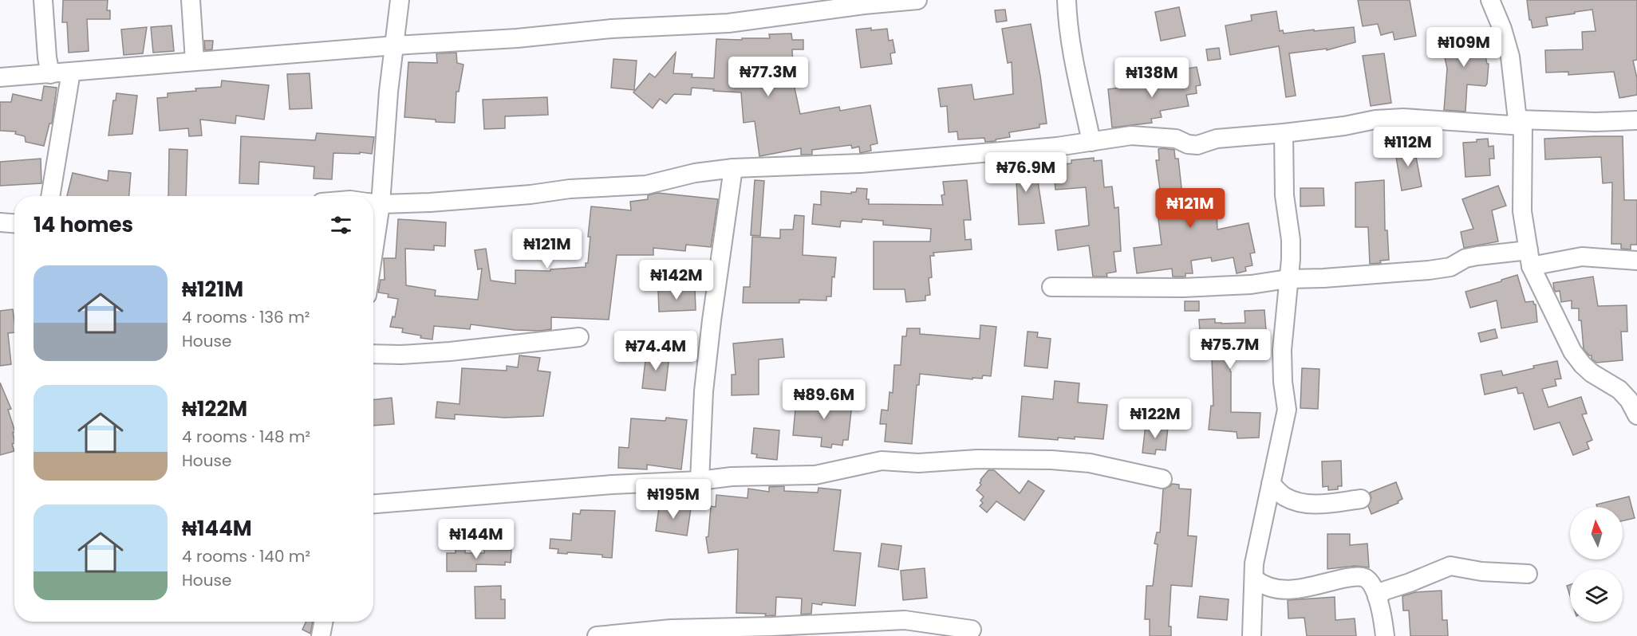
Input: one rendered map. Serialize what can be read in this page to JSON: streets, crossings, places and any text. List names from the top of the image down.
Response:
{
  "north": "top",
  "page": {
    "price": [
      "₦109M",
      "₦77.3M",
      "₦138M",
      "₦112M",
      "₦76.9M",
      "₦121M",
      "₦121M",
      "₦142M",
      "₦75.7M",
      "₦74.4M",
      "₦89.6M",
      "₦122M",
      "₦195M",
      "₦144M"
    ],
    "heading": "14 homes",
    "list": [
      {
        "name": "₦121M",
        "note": "4 rooms · 136 m² · House"
      },
      {
        "name": "₦122M",
        "note": "4 rooms · 148 m² · House"
      },
      {
        "name": "₦144M",
        "note": "4 rooms · 140 m² · House"
      }
    ]
  }
}
